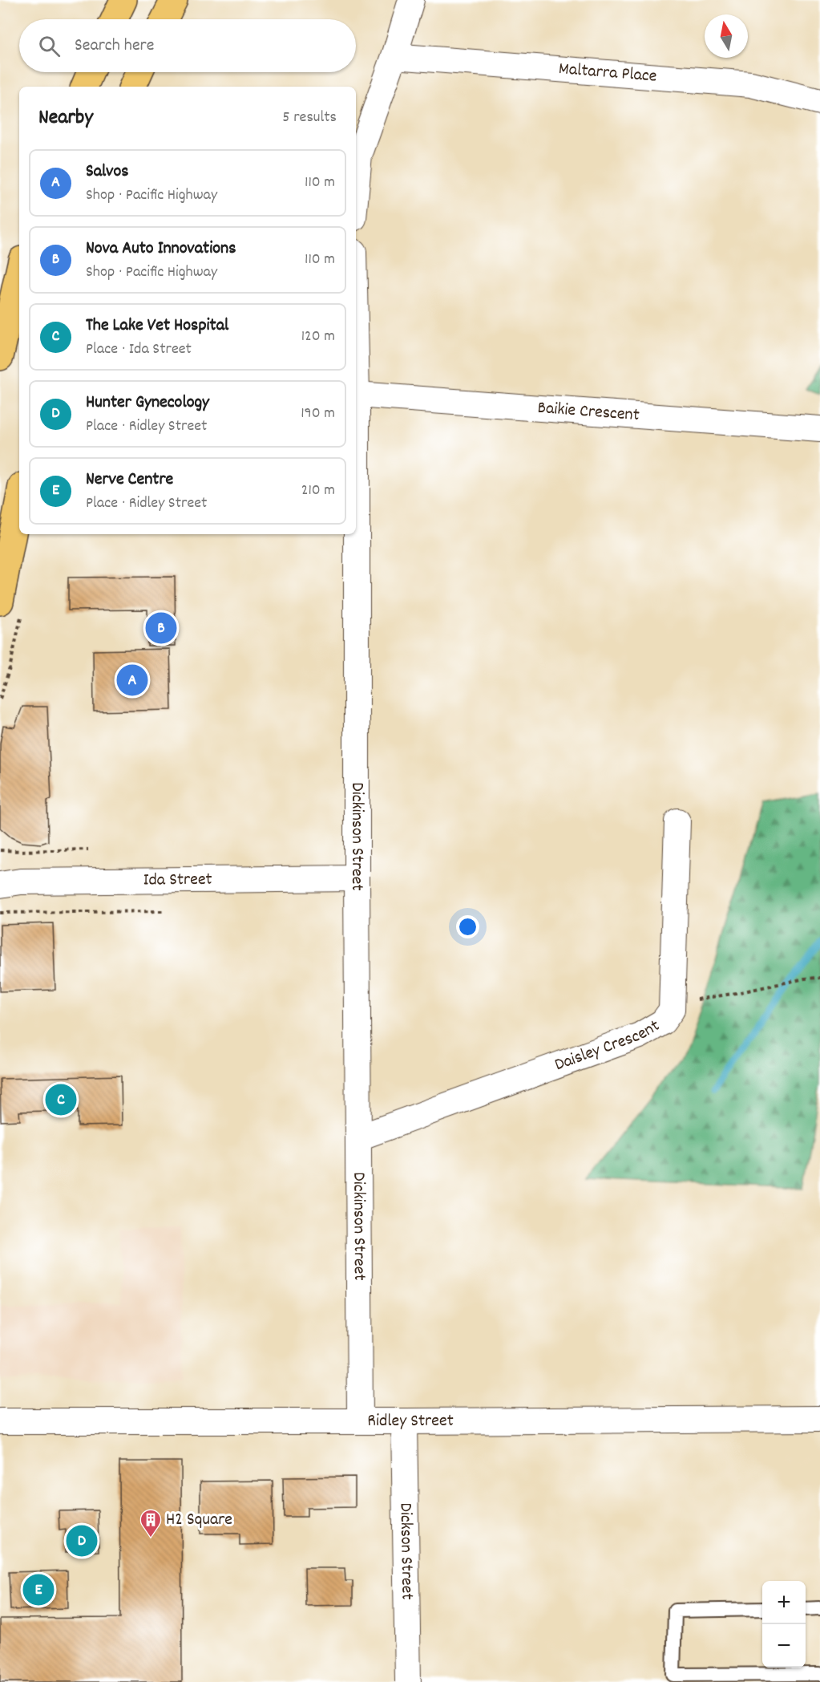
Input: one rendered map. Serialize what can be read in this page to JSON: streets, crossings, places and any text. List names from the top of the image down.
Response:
{
  "streets": {
    "street": [
      "Maltarra Place",
      "Baikie Crescent",
      "Dickinson Street",
      "Ida Street",
      "Daisley Crescent",
      "Ridley Street",
      "Dickson Street"
    ]
  },
  "crossings": [
    ["Baikie Crescent", "Dickinson Street"],
    ["Dickinson Street", "Ida Street"],
    ["Dickinson Street", "Daisley Crescent"],
    ["Dickinson Street", "Ridley Street"],
    ["Ridley Street", "Dickson Street"]
  ],
  "places": {
    "building": ["H2 Square"]
  },
  "north": "top",
  "page": {
    "search": "Search here",
    "heading": ["Nearby", "5 results"],
    "list": [
      {
        "mark": "A",
        "name": "Salvos",
        "note": "Shop · Pacific Highway",
        "value": "110 m"
      },
      {
        "mark": "B",
        "name": "Nova Auto Innovations",
        "note": "Shop · Pacific Highway",
        "value": "110 m"
      },
      {
        "mark": "C",
        "name": "The Lake Vet Hospital",
        "note": "Place · Ida Street",
        "value": "120 m"
      },
      {
        "mark": "D",
        "name": "Hunter Gynecology",
        "note": "Place · Ridley Street",
        "value": "190 m"
      },
      {
        "mark": "E",
        "name": "Nerve Centre",
        "note": "Place · Ridley Street",
        "value": "210 m"
      }
    ],
    "pins": [
      "B",
      "A",
      "C",
      "D",
      "E"
    ],
    "map_buttons": ["+", "−"]
  }
}
